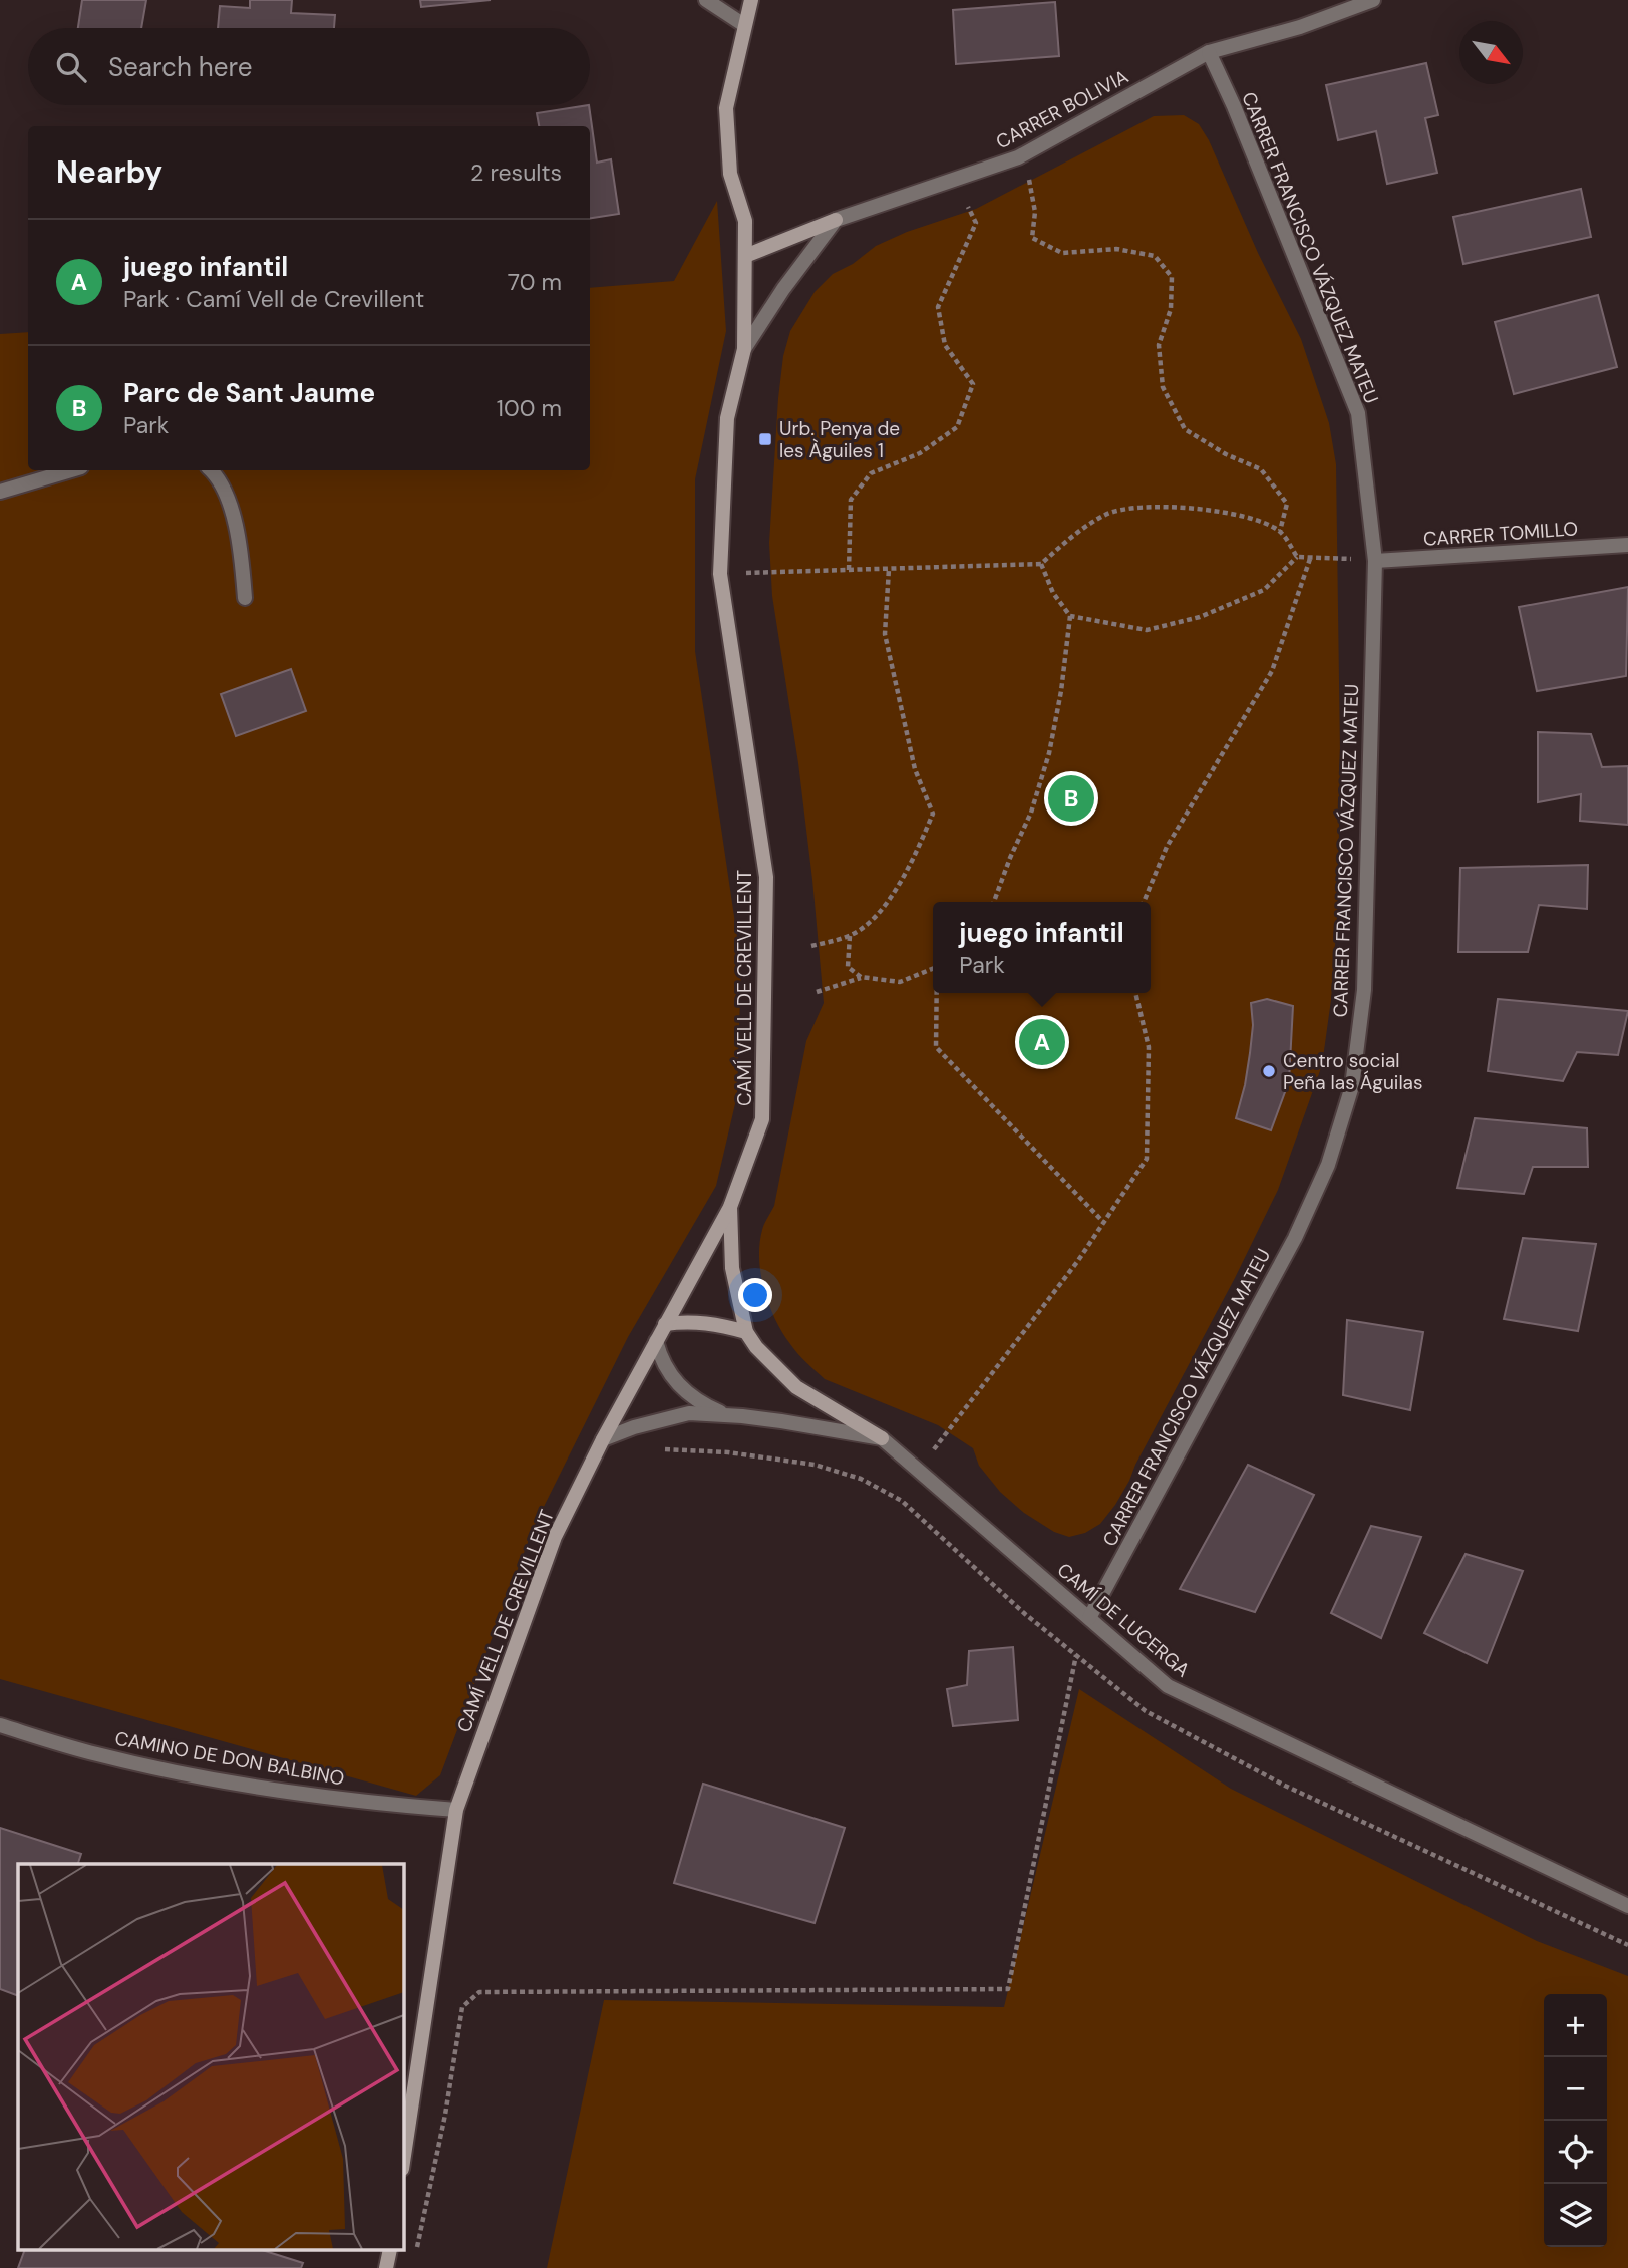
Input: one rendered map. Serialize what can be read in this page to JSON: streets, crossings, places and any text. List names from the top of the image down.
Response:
{
  "streets": {
    "street": [
      "CARRER BOLIVIA",
      "CARRER FRANCISCO VÁZQUEZ MATEU",
      "CARRER TOMILLO",
      "CAMÍ VELL DE CREVILLENT",
      "CAMÍ DE LUCERGA",
      "CAMINO DE DON BALBINO"
    ]
  },
  "crossings": [
    ["CARRER BOLIVIA", "CARRER FRANCISCO VÁZQUEZ MATEU"],
    ["CARRER FRANCISCO VÁZQUEZ MATEU", "CARRER TOMILLO"],
    ["CARRER FRANCISCO VÁZQUEZ MATEU", "CAMÍ DE LUCERGA"],
    ["CAMÍ VELL DE CREVILLENT", "CAMINO DE DON BALBINO"]
  ],
  "places": {
    "transit": ["Urb. Penya de les Àguiles 1"],
    "other": ["Centro social Peña las Águilas"]
  },
  "north": "bottom right",
  "page": {
    "search": "Search here",
    "heading": ["Nearby", "2 results"],
    "list": [
      {
        "mark": "A",
        "name": "juego infantil",
        "note": "Park · Camí Vell de Crevillent",
        "value": "70 m"
      },
      {
        "mark": "B",
        "name": "Parc de Sant Jaume",
        "note": "Park",
        "value": "100 m"
      }
    ],
    "pins": ["B", "A"],
    "popup": ["juego infantil", "Park"],
    "map_buttons": ["+", "−"]
  }
}
